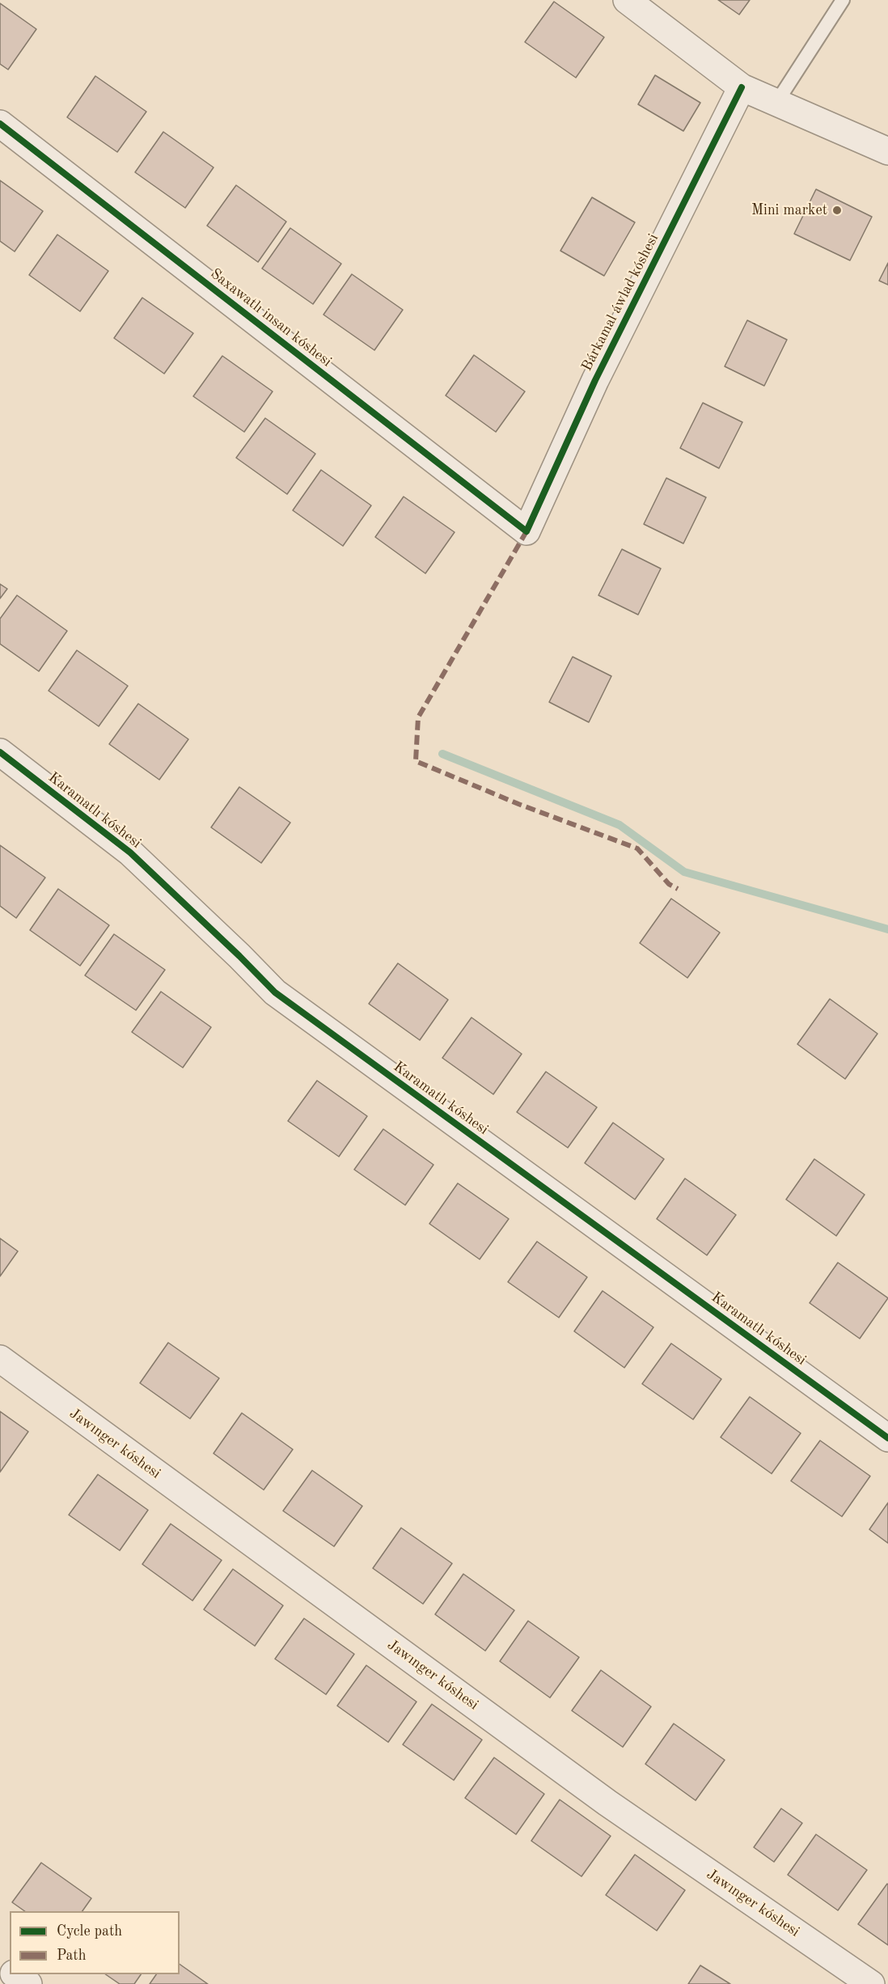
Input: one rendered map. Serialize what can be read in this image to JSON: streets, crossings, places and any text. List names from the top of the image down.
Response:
{
  "streets": {
    "street": [
      "Bárkamal áwlad kóshesi",
      "Saxawatlı insan kóshesi",
      "Karamatlı kóshesi",
      "Jawınger kóshesi"
    ]
  },
  "crossings": [
    ["Bárkamal áwlad kóshesi", "Saxawatlı insan kóshesi"]
  ],
  "places": ["Mini market"],
  "legend": ["Cycle path", "Path"]
}
